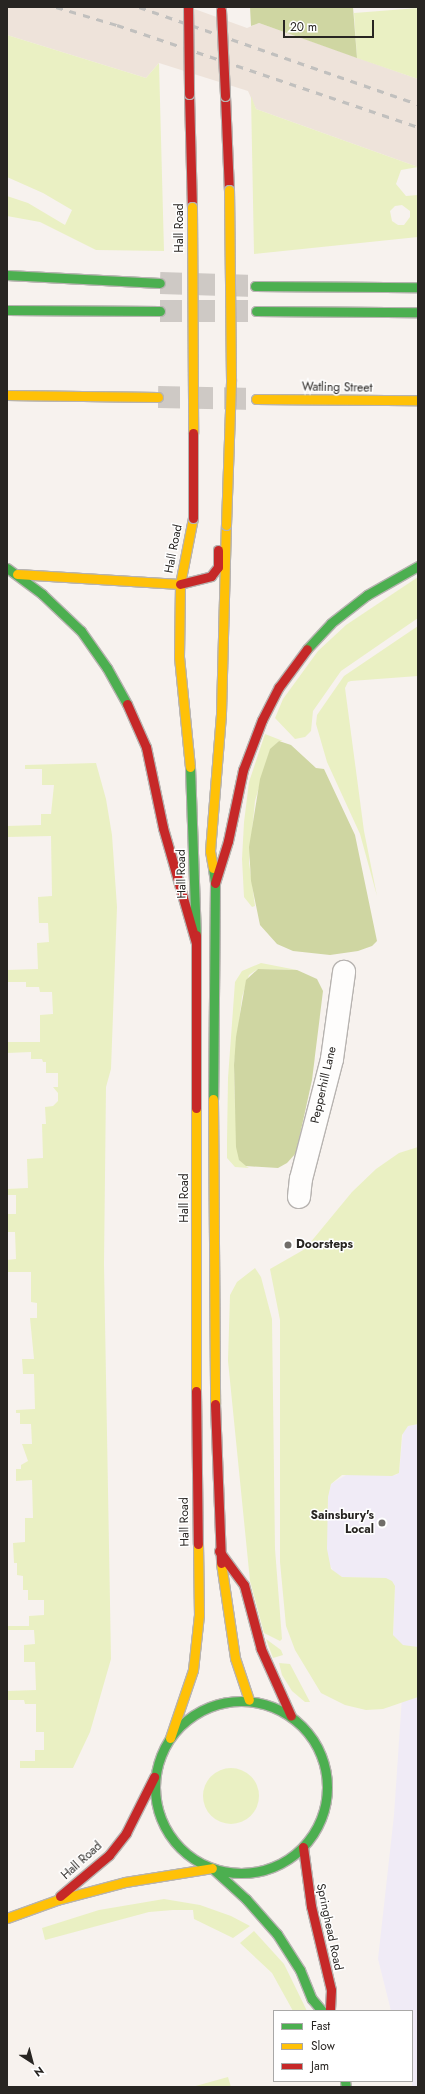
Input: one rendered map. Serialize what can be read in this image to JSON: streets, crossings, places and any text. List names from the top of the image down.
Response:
{
  "streets": {
    "main road": ["Hall Road", "Watling Street", "Springhead Road"],
    "street": ["Pepperhill Lane"]
  },
  "crossings": [
    ["Hall Road", "Springhead Road"]
  ],
  "places": ["Doorsteps", "Sainsbury's Local"],
  "legend": ["Fast", "Slow", "Jam"],
  "scale_bar": "20 m",
  "north": "bottom right"
}
